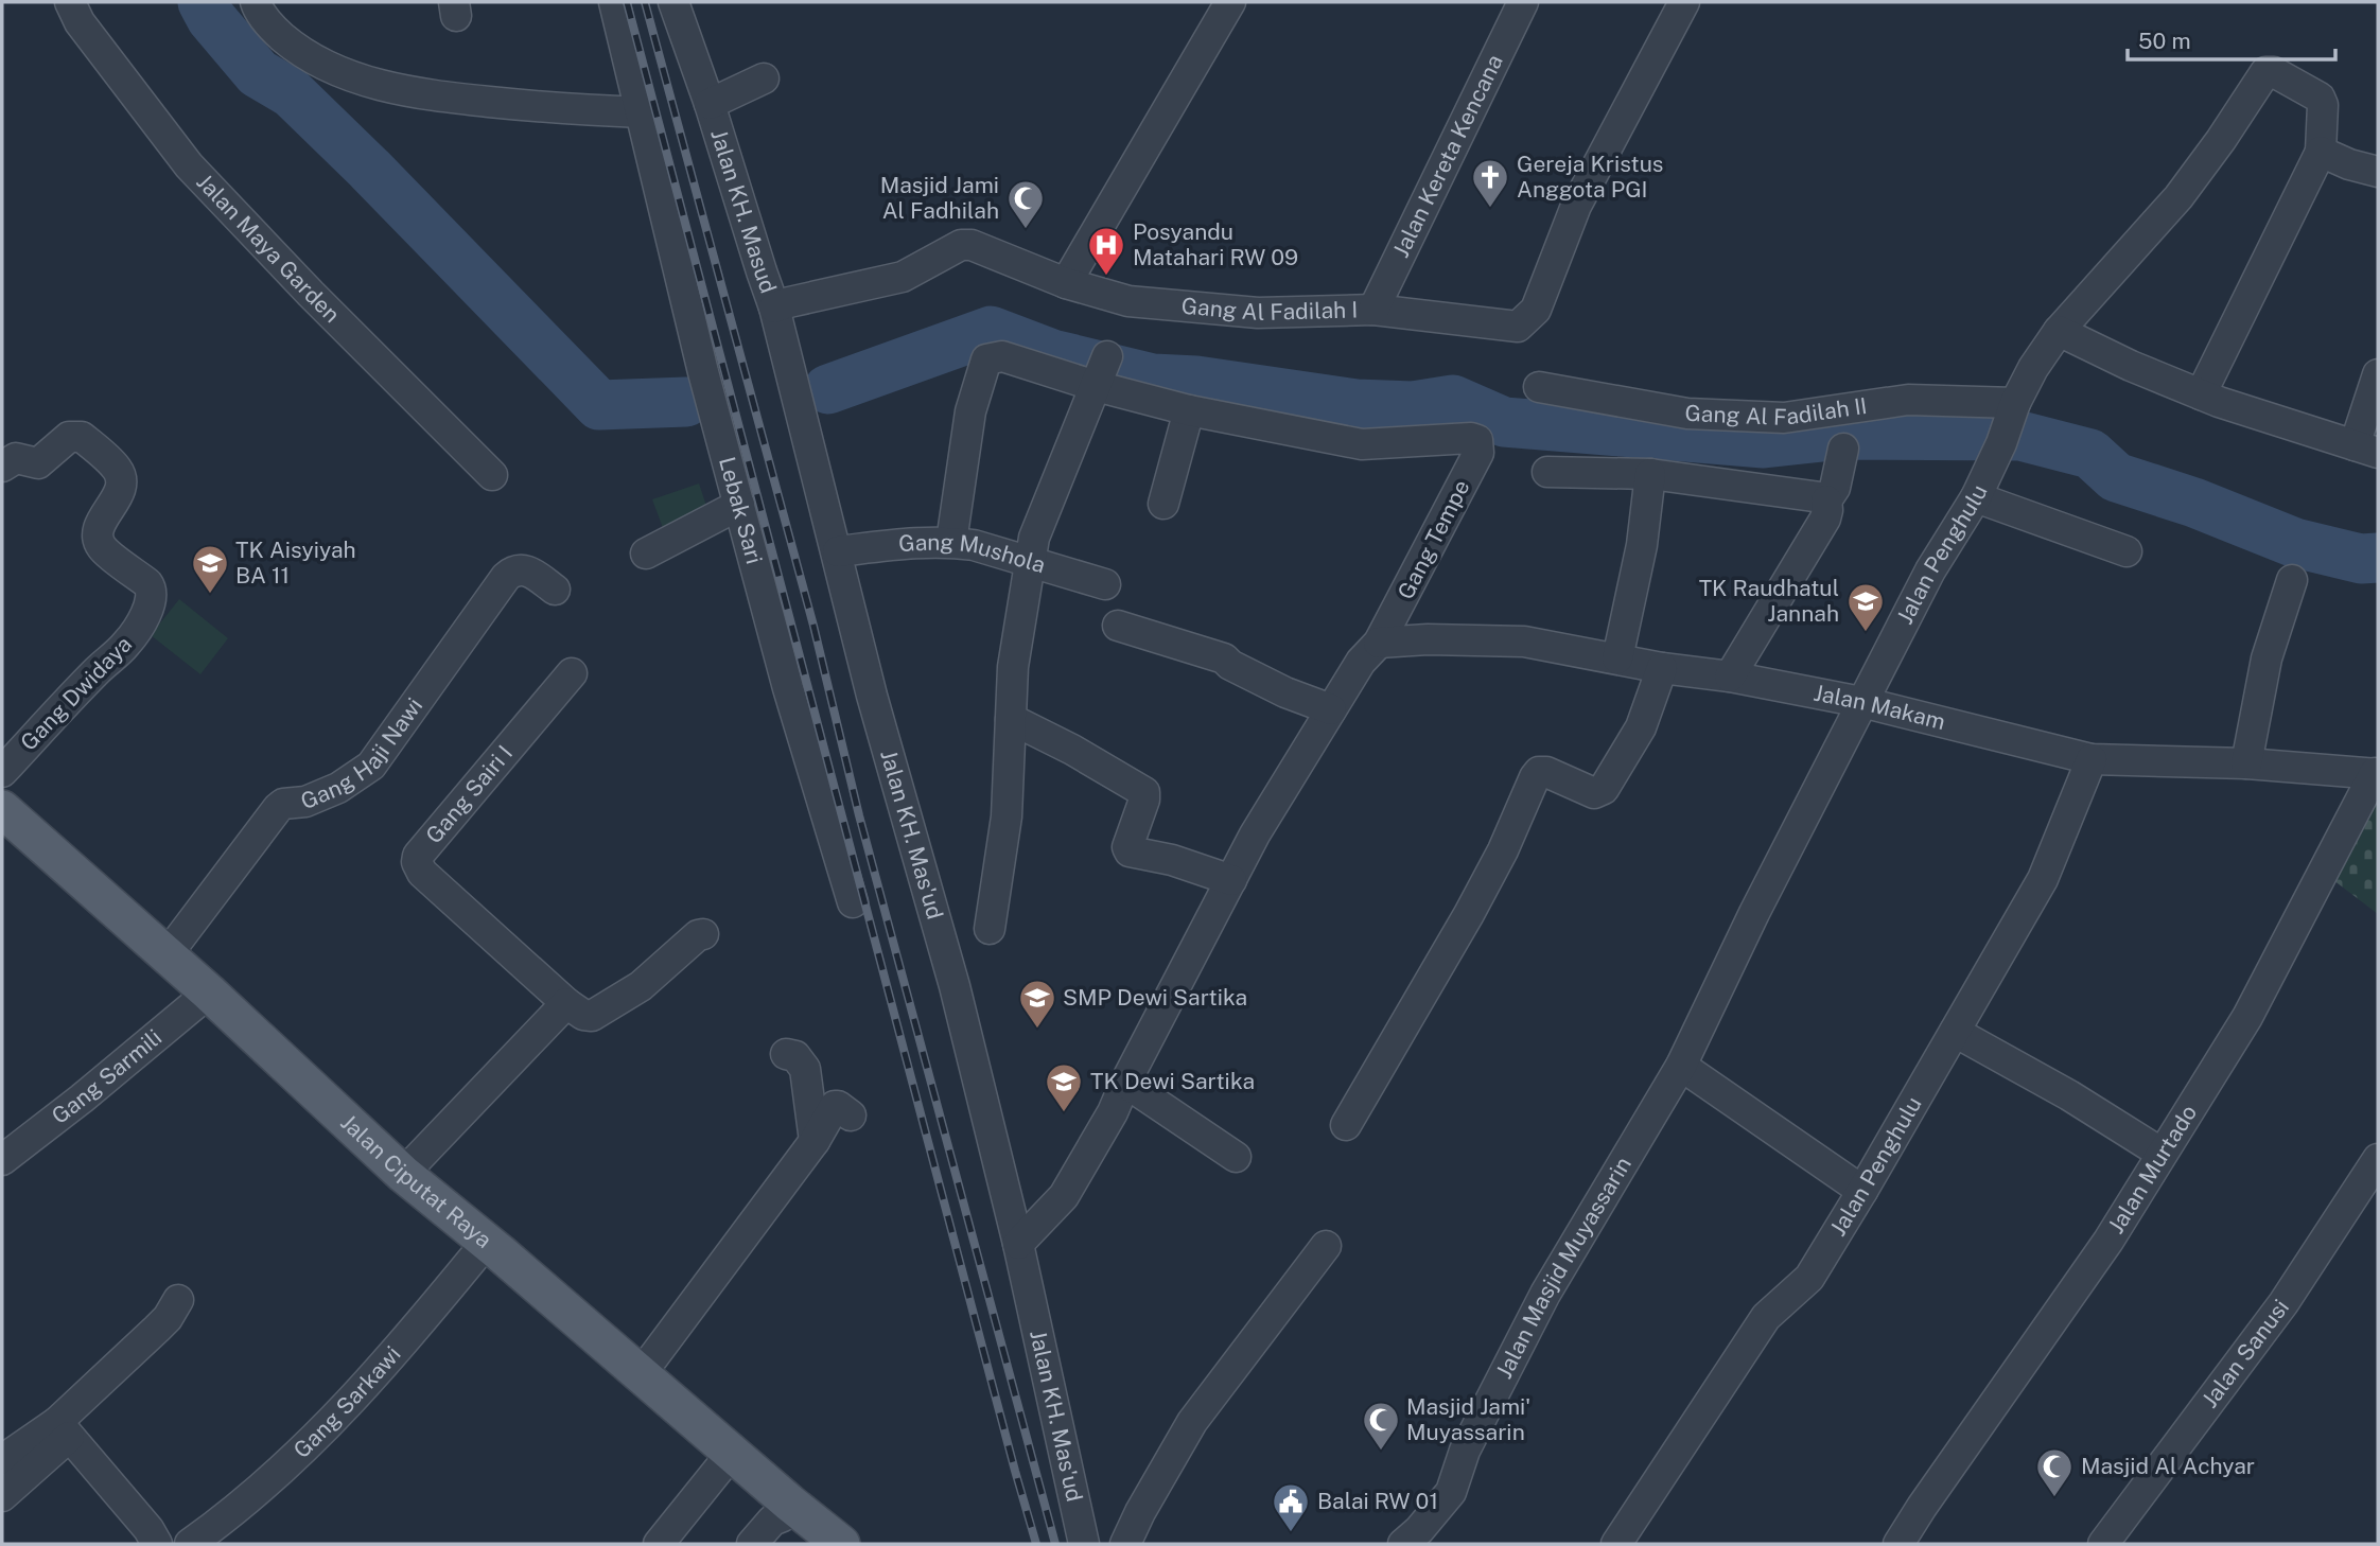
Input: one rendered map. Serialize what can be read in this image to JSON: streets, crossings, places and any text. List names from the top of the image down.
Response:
{
  "streets": {
    "main road": ["Jalan Ciputat Raya"],
    "street": [
      "Jalan Kereta Kencana",
      "Jalan KH. Masud",
      "Jalan Maya Garden",
      "Gang Al Fadilah I",
      "Gang Al Fadilah II",
      "Lebak Sari",
      "Gang Tempe",
      "Jalan Penghulu",
      "Gang Mushola",
      "Gang Dwidaya",
      "Jalan Makam",
      "Gang Haji Nawi",
      "Gang Sairi I",
      "Jalan KH. Mas'ud",
      "Gang Sarmili",
      "Jalan Murtado",
      "Jalan Masjid Muyassarin",
      "Jalan Sanusi",
      "Gang Sarkawi"
    ]
  },
  "crossings": [
    ["Jalan Kereta Kencana", "Gang Al Fadilah I"],
    ["Jalan KH. Masud", "Gang Al Fadilah I"],
    ["Jalan KH. Masud", "Jalan KH. Mas'ud"],
    ["Gang Al Fadilah II", "Jalan Penghulu"],
    ["Gang Tempe", "Jalan Makam"],
    ["Jalan Penghulu", "Jalan Makam"],
    ["Jalan Penghulu", "Jalan Masjid Muyassarin"],
    ["Gang Mushola", "Jalan KH. Mas'ud"],
    ["Jalan Makam", "Jalan Murtado"],
    ["Jalan Makam", "Jalan Masjid Muyassarin"],
    ["Gang Haji Nawi", "Jalan Ciputat Raya"],
    ["Gang Sarmili", "Jalan Ciputat Raya"],
    ["Jalan Ciputat Raya", "Gang Sarkawi"]
  ],
  "places": {
    "church": ["Gereja Kristus Anggota PGI"],
    "mosque": ["Masjid Jami Al Fadhilah", "Masjid Jami' Muyassarin", "Masjid Al Achyar"],
    "hospital": ["Posyandu Matahari RW 09"],
    "school or university": [
      "TK Aisyiyah BA 11",
      "TK Raudhatul Jannah",
      "SMP Dewi Sartika",
      "TK Dewi Sartika"
    ],
    "public building": ["Balai RW 01"]
  },
  "scale_bar": "50 m"
}
